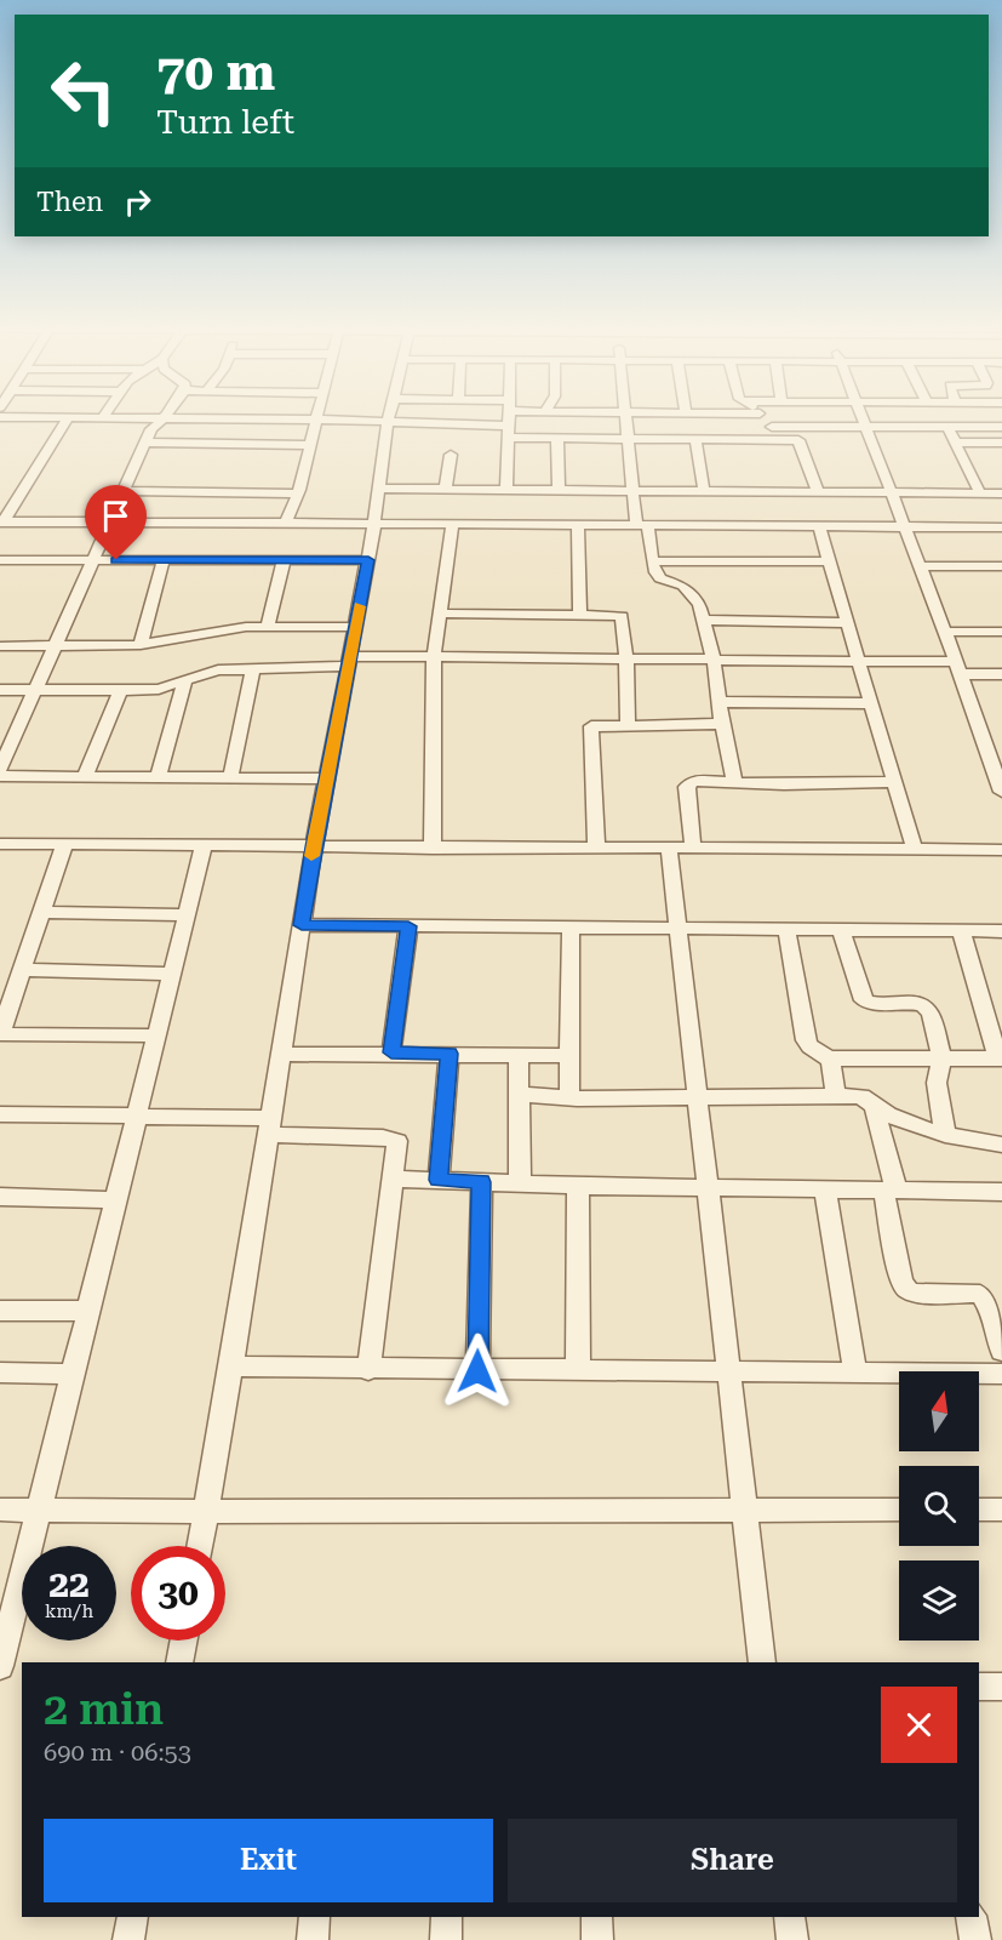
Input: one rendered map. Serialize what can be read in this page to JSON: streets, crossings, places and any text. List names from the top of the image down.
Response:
{
  "north": "top",
  "page": {
    "turn": ["70 m", "Turn left"],
    "then": "Then",
    "speed": "22 km/h",
    "limit": "30",
    "heading": ["2 min", "690 m · 06:53"],
    "buttons": ["Exit", "Share"]
  }
}
